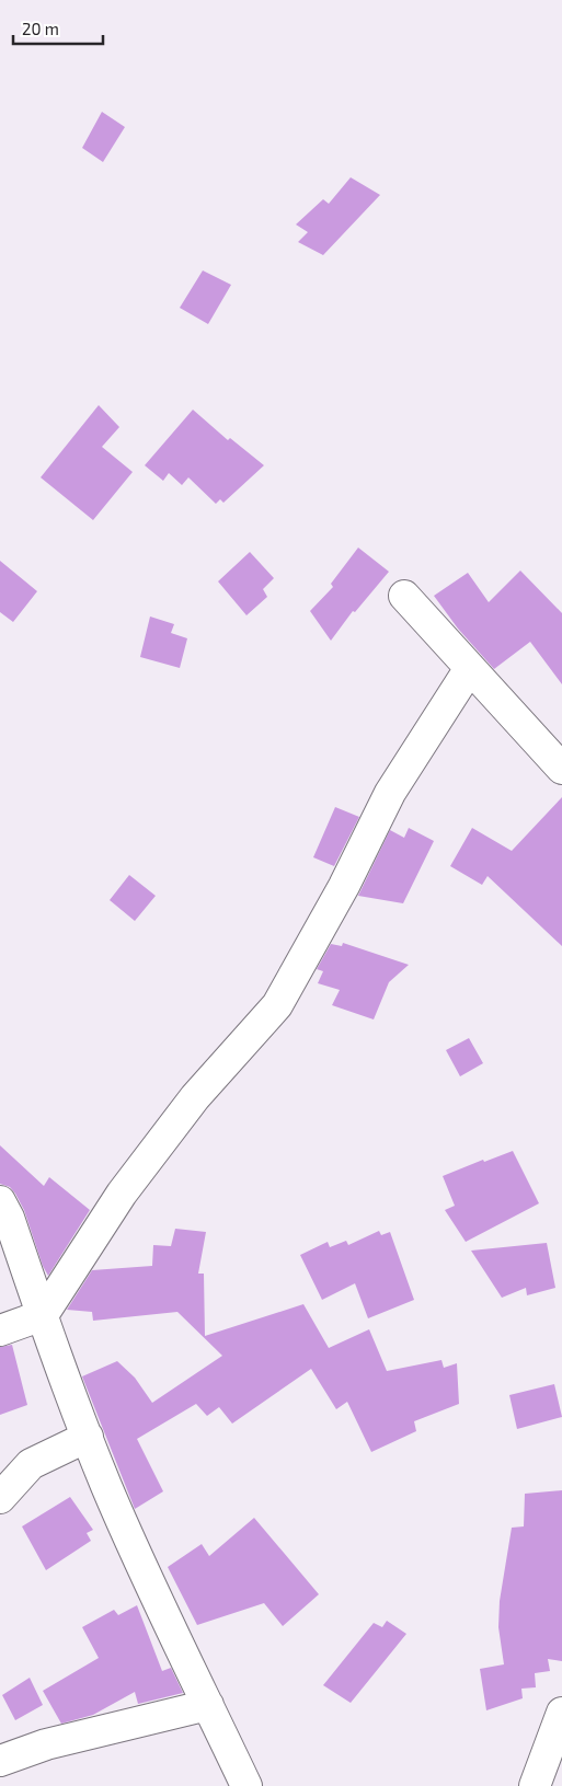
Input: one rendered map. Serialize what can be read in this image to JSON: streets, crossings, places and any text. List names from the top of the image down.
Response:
{
  "scale_bar": "20 m"
}
